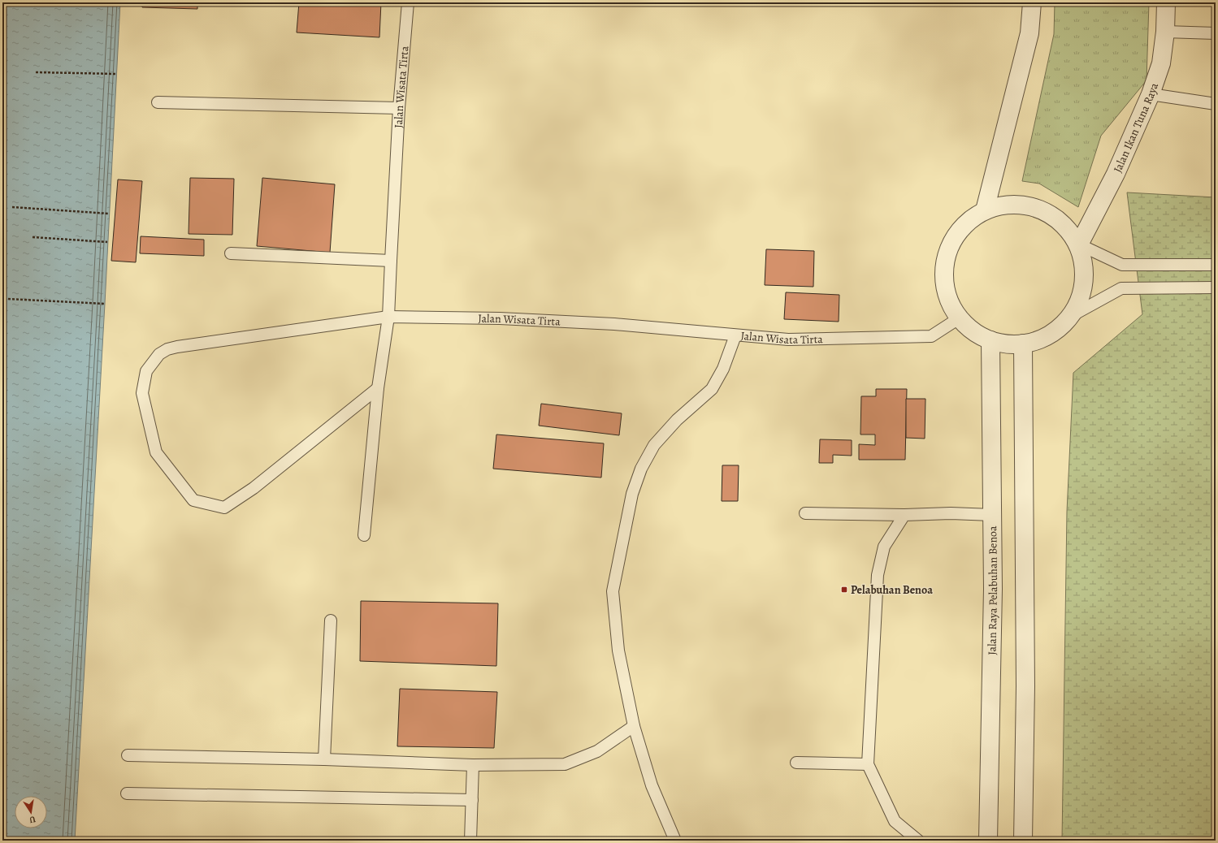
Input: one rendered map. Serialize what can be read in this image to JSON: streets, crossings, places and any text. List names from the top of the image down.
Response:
{
  "streets": {
    "street": ["Jalan Ikan Tuna Raya", "Jalan Raya Pelabuhan Benoa"],
    "lane": ["Jalan Wisata Tirta"]
  },
  "places": {
    "transit": ["Pelabuhan Benoa"]
  },
  "north": "bottom"
}
